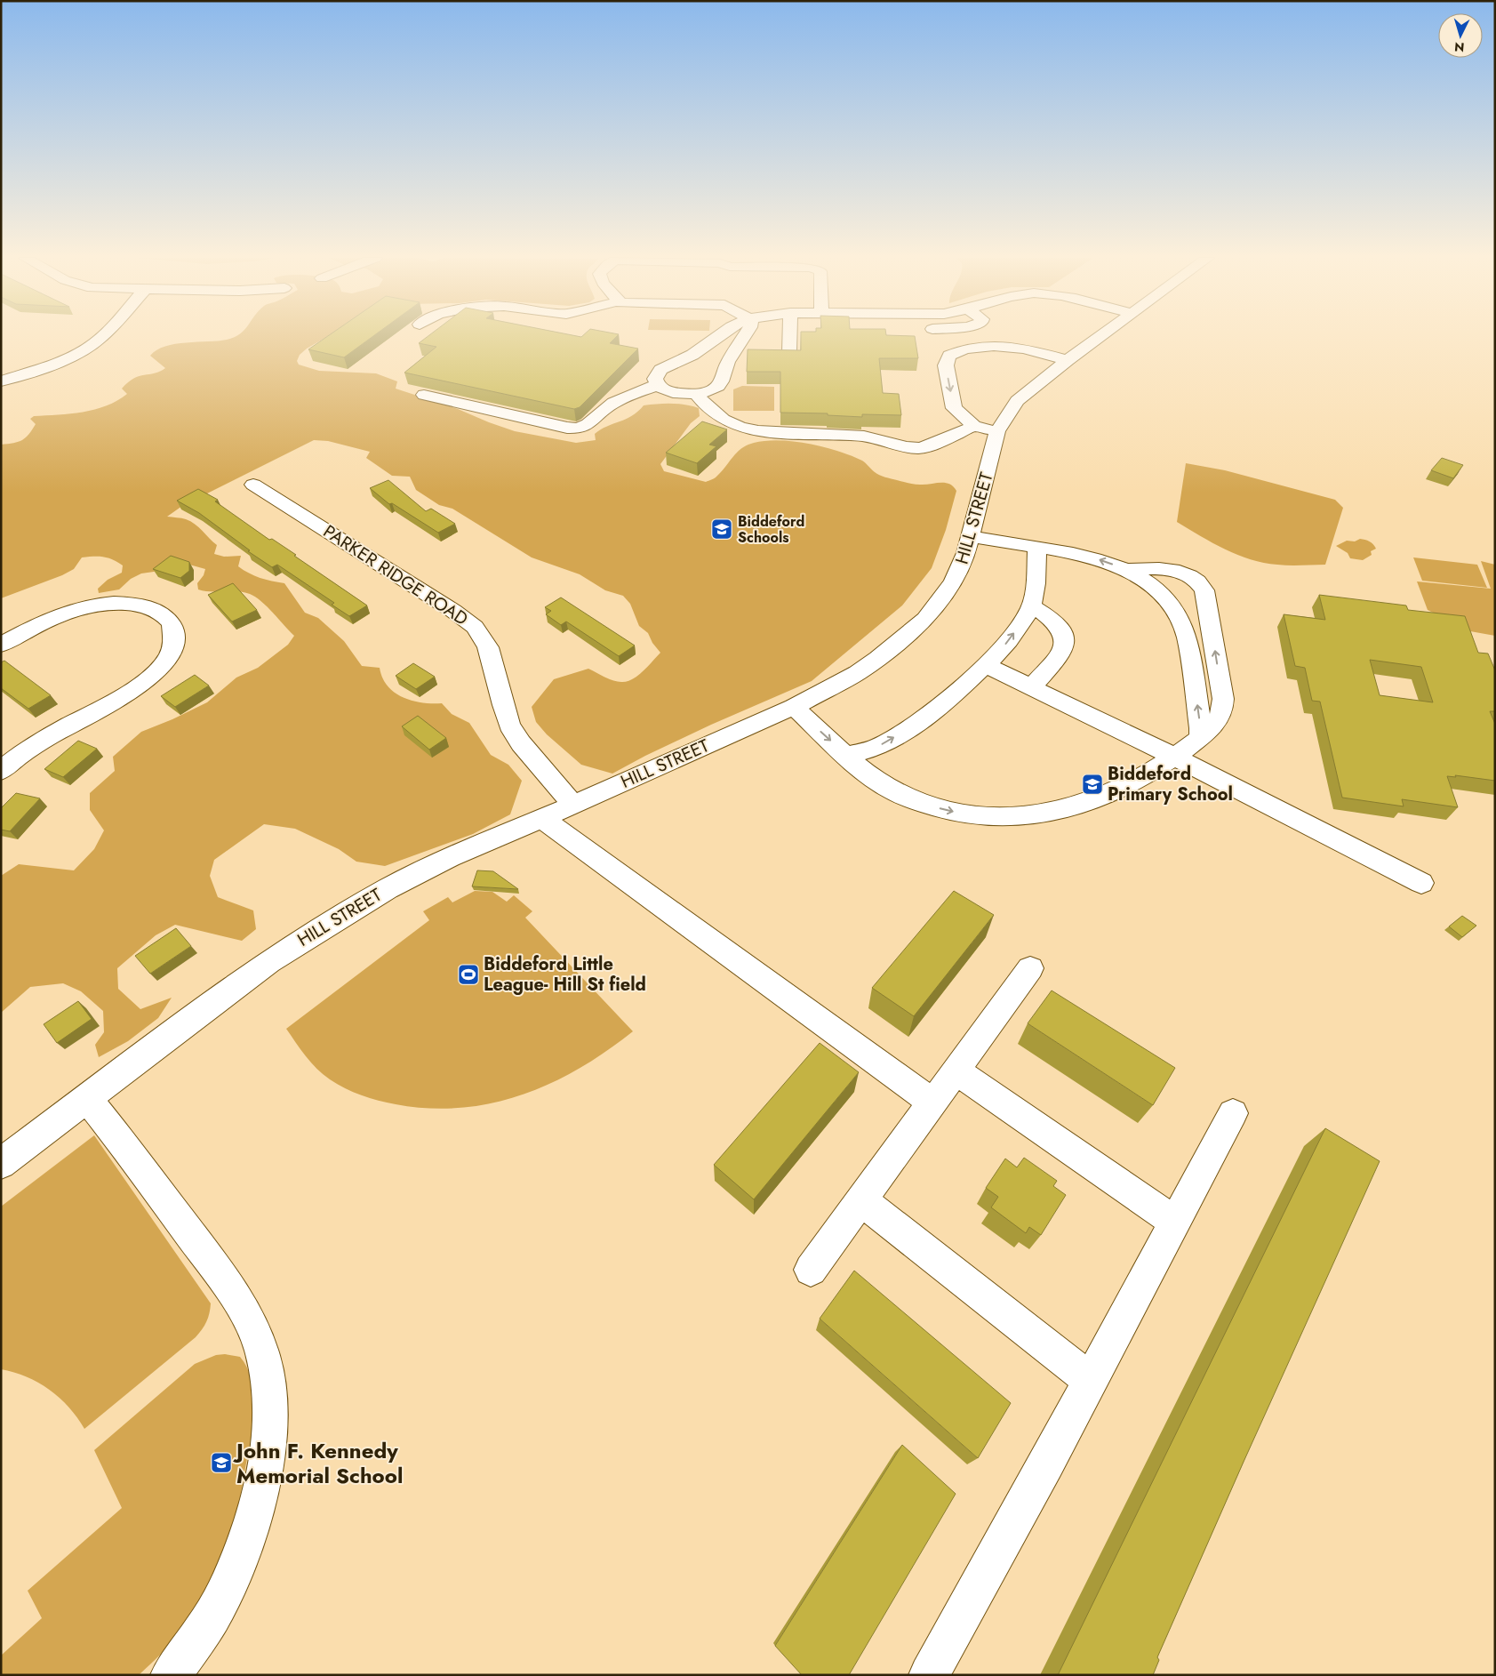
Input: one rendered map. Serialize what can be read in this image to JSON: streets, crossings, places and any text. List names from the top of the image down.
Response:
{
  "streets": {
    "street": ["HILL STREET", "PARKER RIDGE ROAD"]
  },
  "crossings": [
    ["HILL STREET", "PARKER RIDGE ROAD"]
  ],
  "places": {
    "school or university": ["Biddeford Schools", "Biddeford Primary School", "John F. Kennedy Memorial School"],
    "sports": ["Biddeford Little League- Hill St field"]
  },
  "north": "bottom"
}
